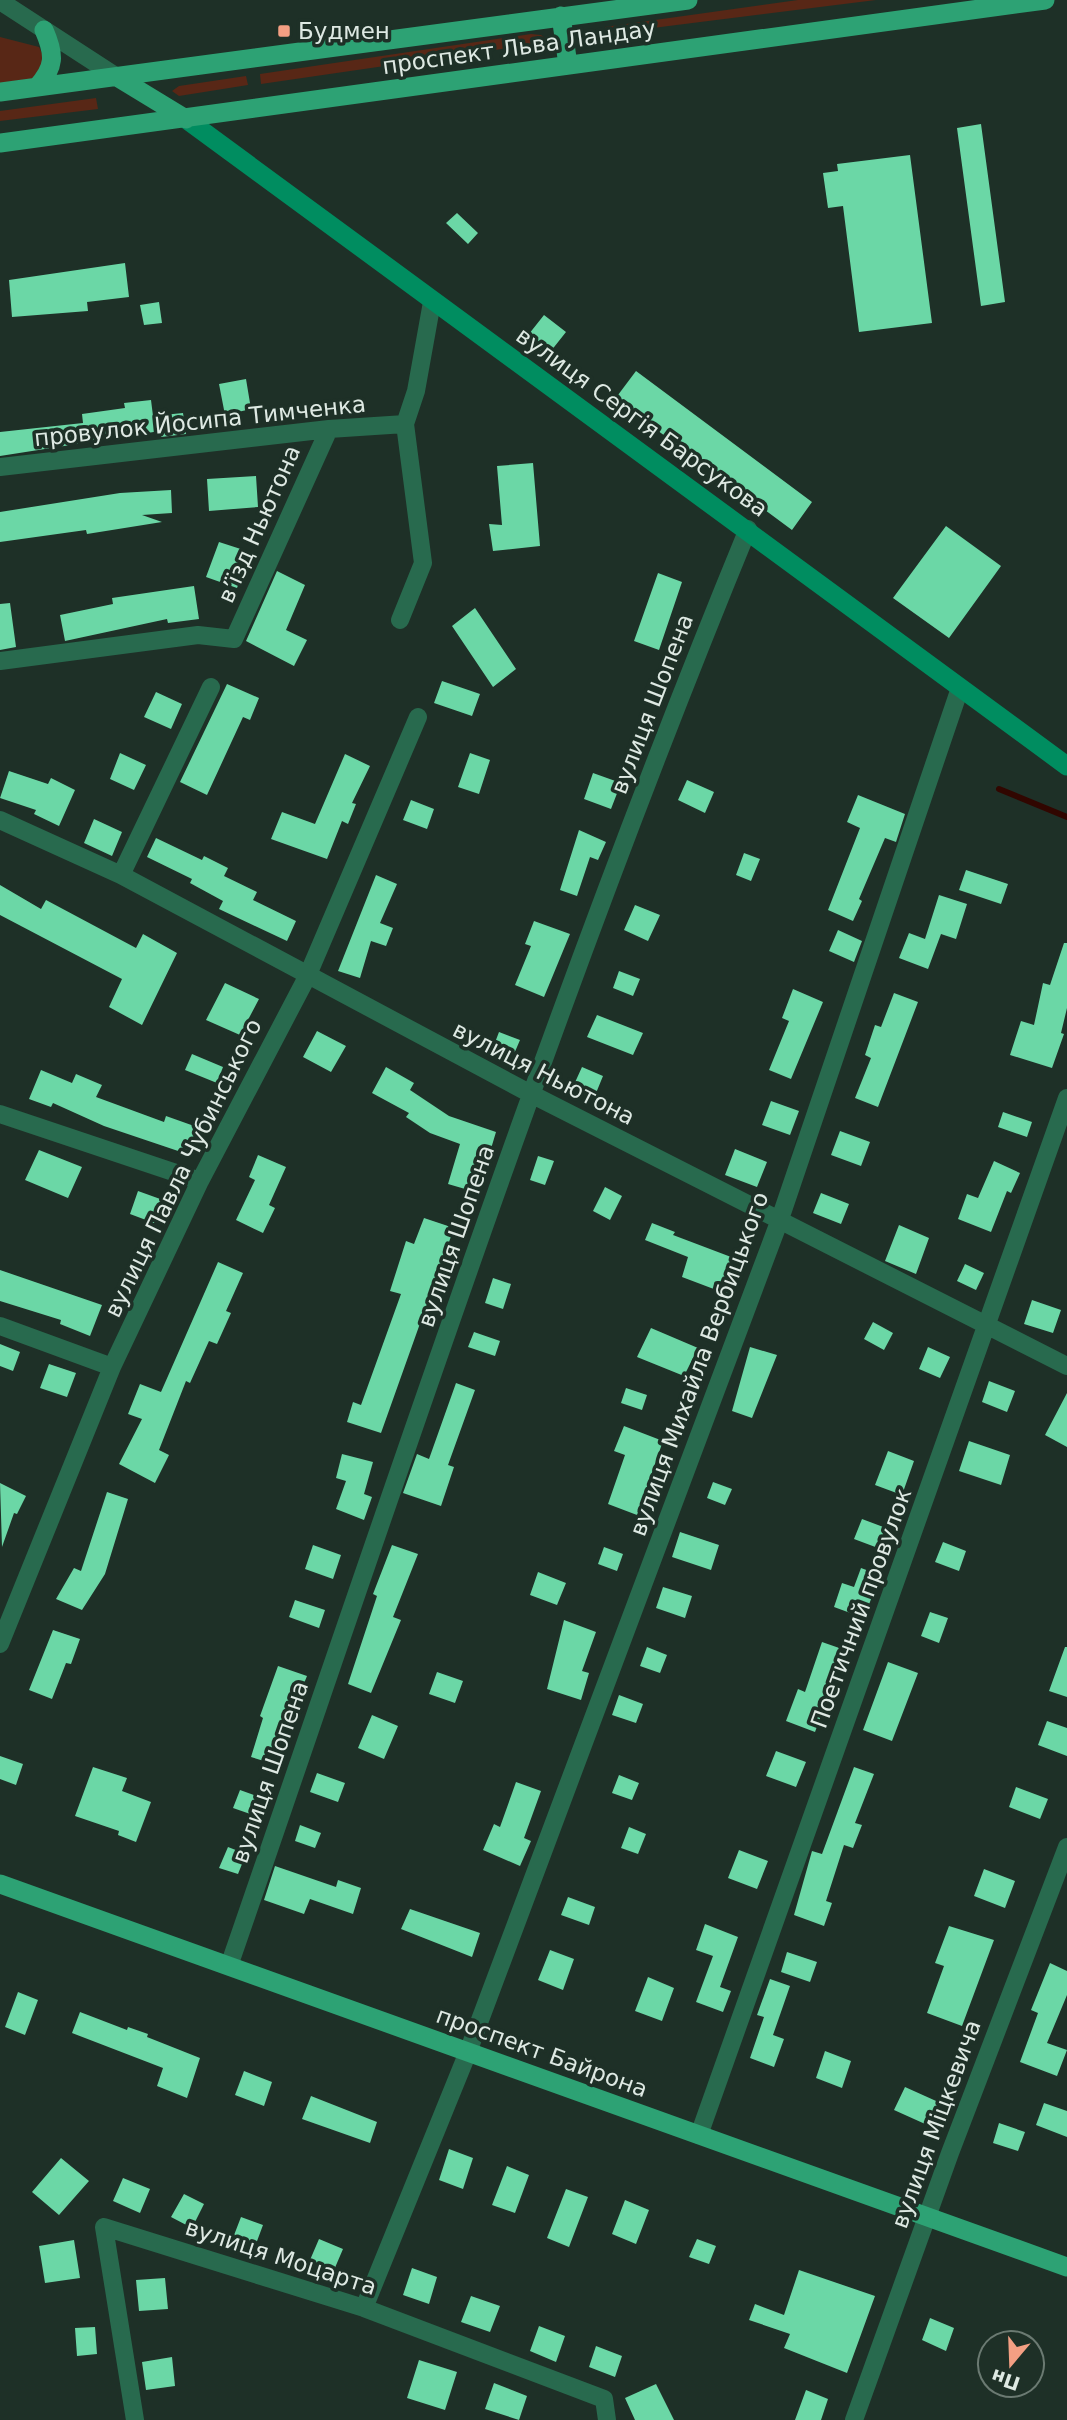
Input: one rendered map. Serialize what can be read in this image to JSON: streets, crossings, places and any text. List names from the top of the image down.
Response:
{
  "streets": {
    "main road": ["проспект Льва Ландау", "вулиця Сергія Барсукова", "проспект Байрона"],
    "street": [
      "провулок Йосипа Тимченка",
      "в’їзд Ньютона",
      "вулиця Шопена",
      "вулиця Ньютона",
      "вулиця Павла Чубинського",
      "вулиця Михайла Вербицького",
      "Поетичний провулок",
      "вулиця Міцкевича",
      "вулиця Моцарта"
    ]
  },
  "crossings": [
    ["проспект Льва Ландау", "вулиця Сергія Барсукова"],
    ["провулок Йосипа Тимченка", "в’їзд Ньютона"],
    ["вулиця Сергія Барсукова", "вулиця Шопена"],
    ["вулиця Сергія Барсукова", "вулиця Михайла Вербицького"],
    ["вулиця Шопена", "вулиця Ньютона"],
    ["вулиця Шопена", "проспект Байрона"],
    ["вулиця Ньютона", "вулиця Павла Чубинського"],
    ["вулиця Ньютона", "вулиця Михайла Вербицького"],
    ["вулиця Ньютона", "Поетичний провулок"],
    ["вулиця Михайла Вербицького", "проспект Байрона"],
    ["вулиця Михайла Вербицького", "вулиця Моцарта"],
    ["Поетичний провулок", "проспект Байрона"],
    ["проспект Байрона", "вулиця Міцкевича"]
  ],
  "places": {
    "transit": ["Будмен"]
  },
  "north": "bottom"
}
